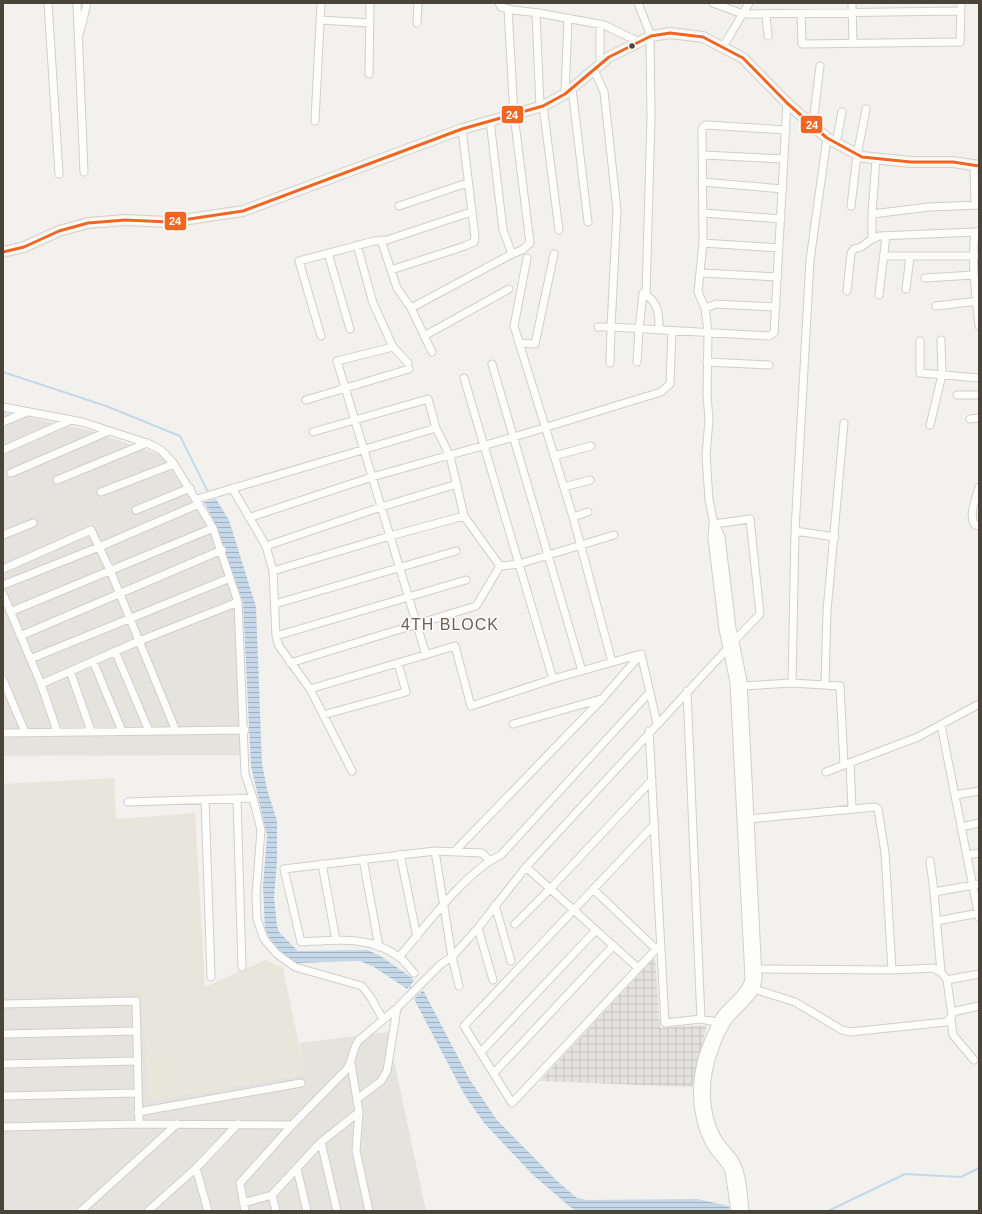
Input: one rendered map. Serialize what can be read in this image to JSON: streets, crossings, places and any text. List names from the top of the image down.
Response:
{
  "districts": ["4TH BLOCK"],
  "lines": ["transit line 24"]
}
